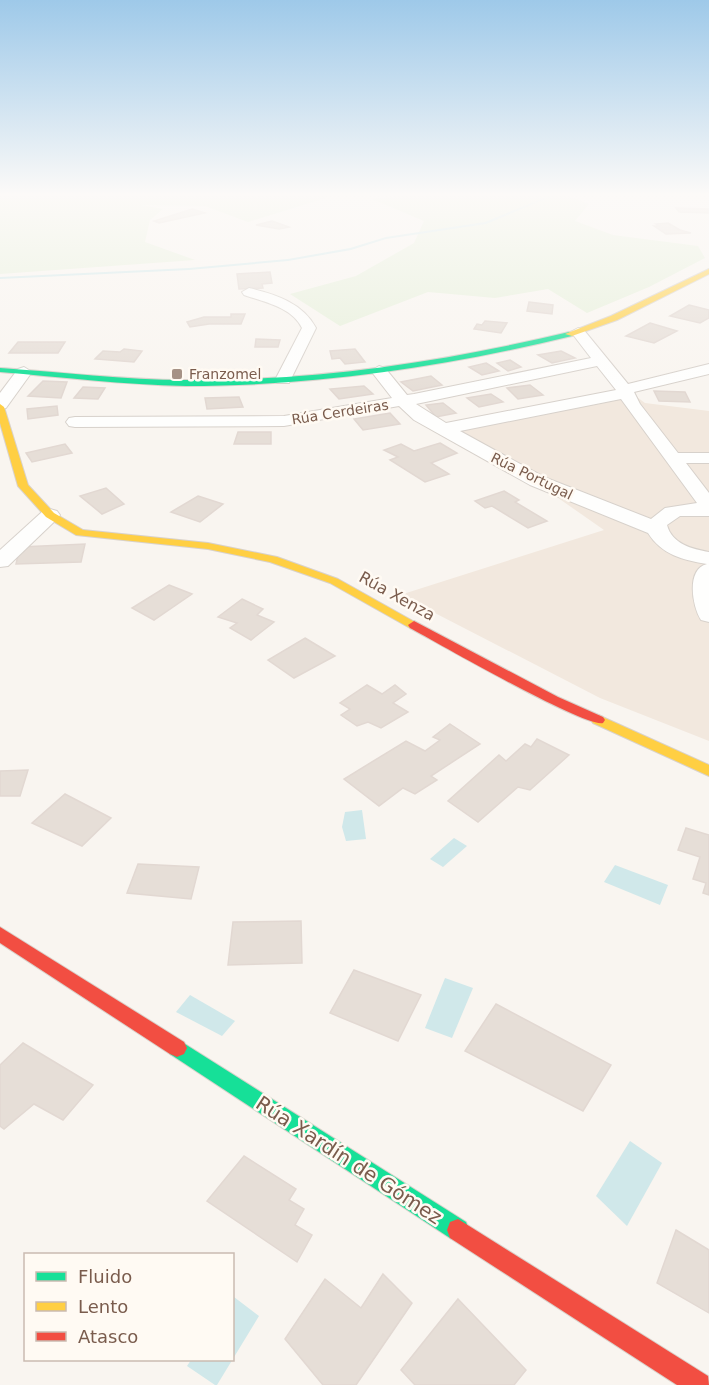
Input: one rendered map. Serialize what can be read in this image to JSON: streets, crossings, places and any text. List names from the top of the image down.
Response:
{
  "streets": {
    "street": [
      "Rúa Cerdeiras",
      "Rúa Portugal",
      "Rúa Xenza",
      "Rúa Xardín de Gómez"
    ]
  },
  "crossings": [
    ["Rúa Cerdeiras", "Rúa Portugal"]
  ],
  "places": {
    "transit": ["Franzomel"]
  },
  "legend": ["Fluido", "Lento", "Atasco"]
}
